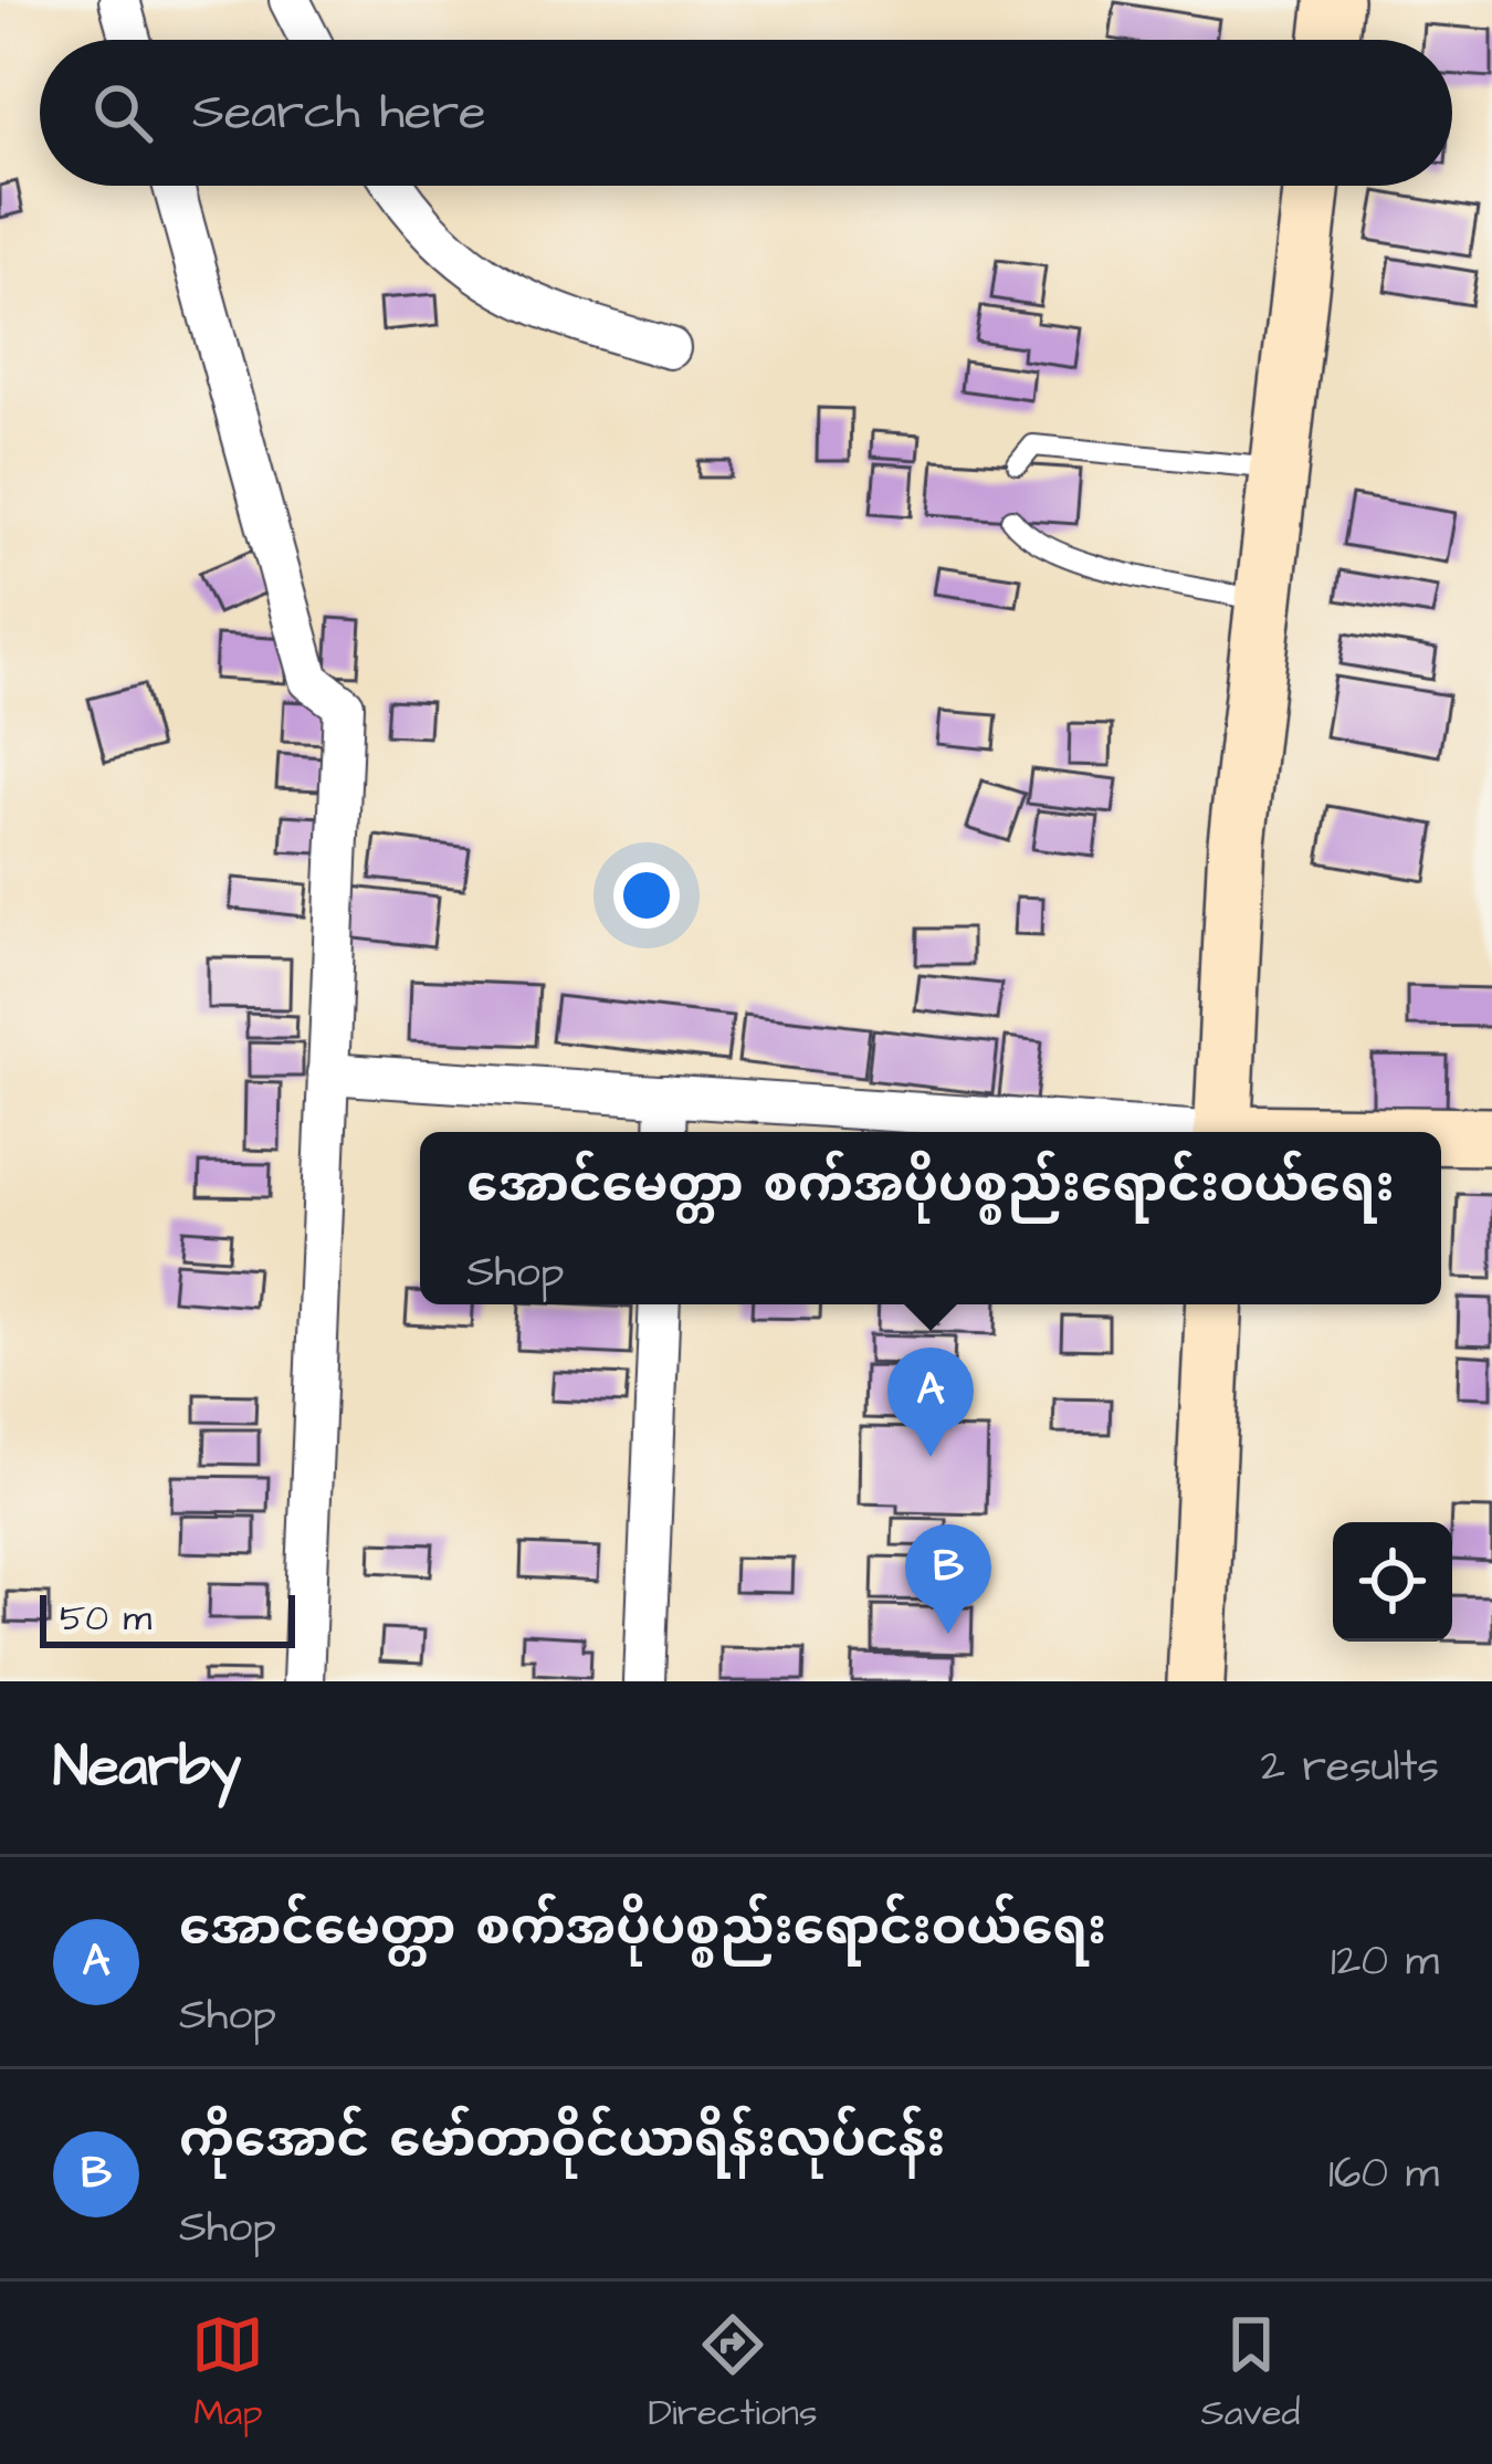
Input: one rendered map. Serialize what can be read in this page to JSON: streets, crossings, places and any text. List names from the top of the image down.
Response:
{
  "scale_bar": "50 m",
  "page": {
    "search": "Search here",
    "popup": ["အောင်မေတ္တာ စက်အပိုပစ္စည်းရောင်းဝယ်ရေး", "Shop"],
    "pins": ["A", "B"],
    "scale": "50 m",
    "heading": ["Nearby", "2 results"],
    "list": [
      {
        "mark": "A",
        "name": "အောင်မေတ္တာ စက်အပိုပစ္စည်းရောင်းဝယ်ရေး",
        "note": "Shop",
        "value": "120 m"
      },
      {
        "mark": "B",
        "name": "ကိုအောင် မော်တာဝိုင်ယာရိန်းလုပ်ငန်း",
        "note": "Shop",
        "value": "160 m"
      }
    ],
    "nav": ["Map", "Directions", "Saved"]
  }
}
